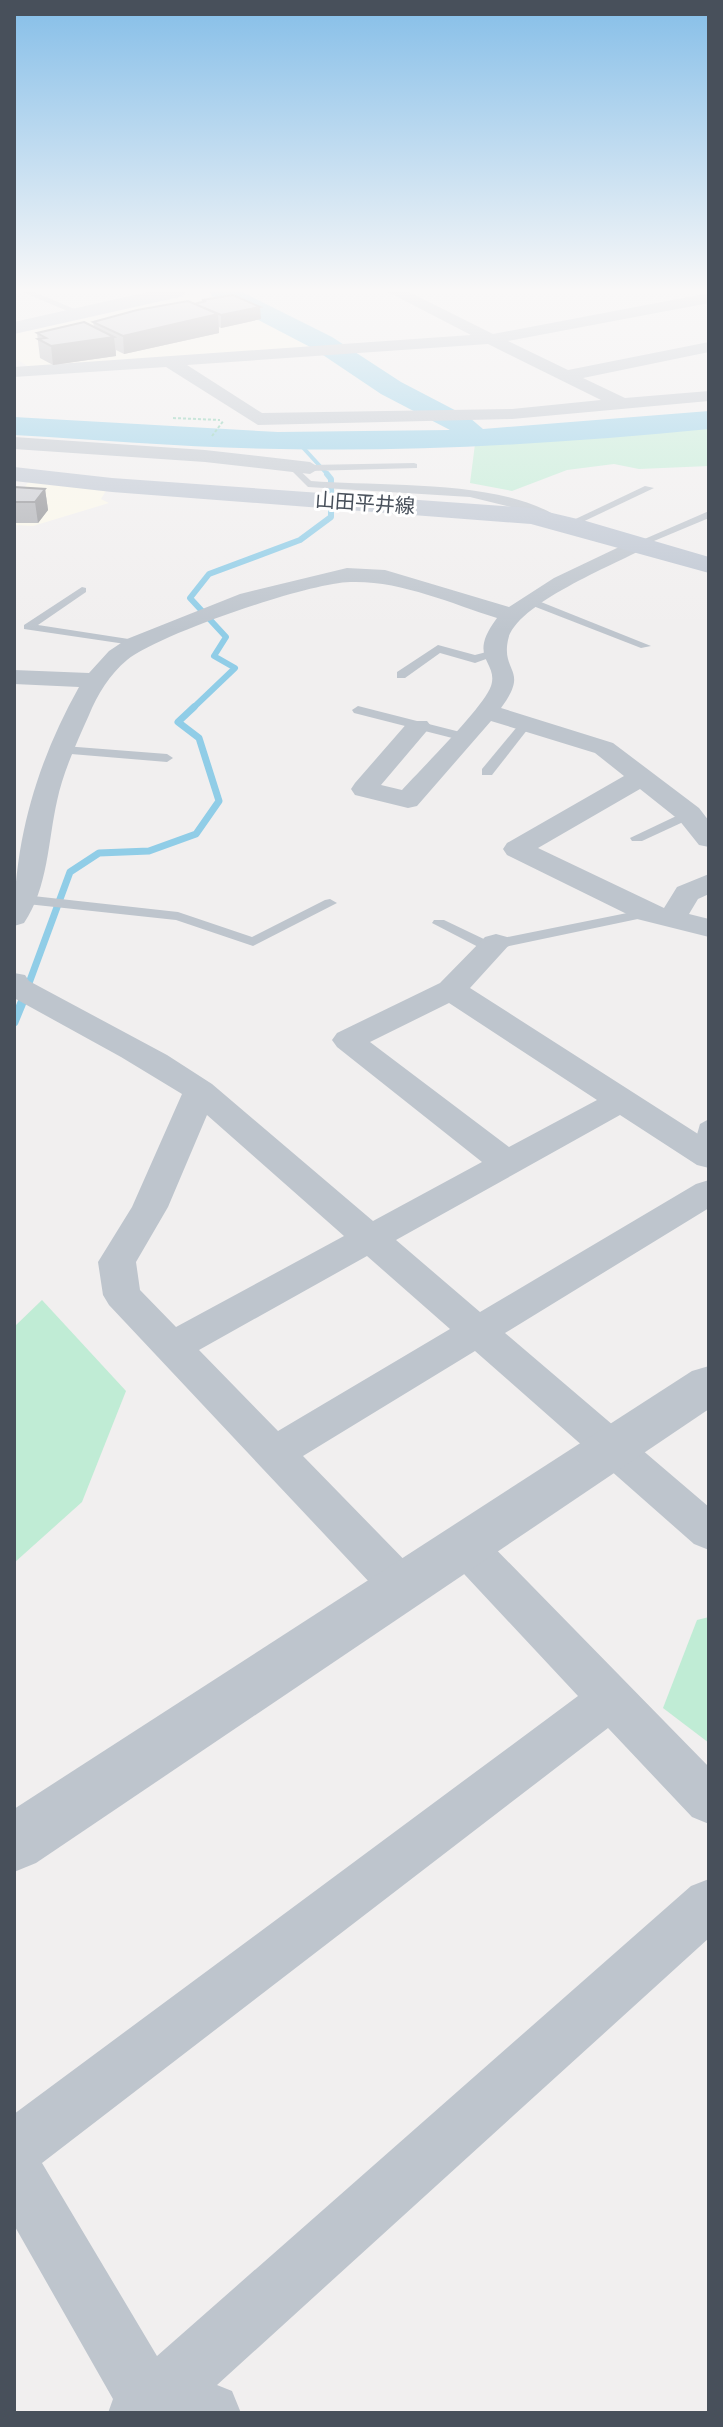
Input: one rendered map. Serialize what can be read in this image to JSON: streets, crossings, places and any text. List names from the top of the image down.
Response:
{
  "streets": {
    "main road": ["山田平井線"]
  }
}
